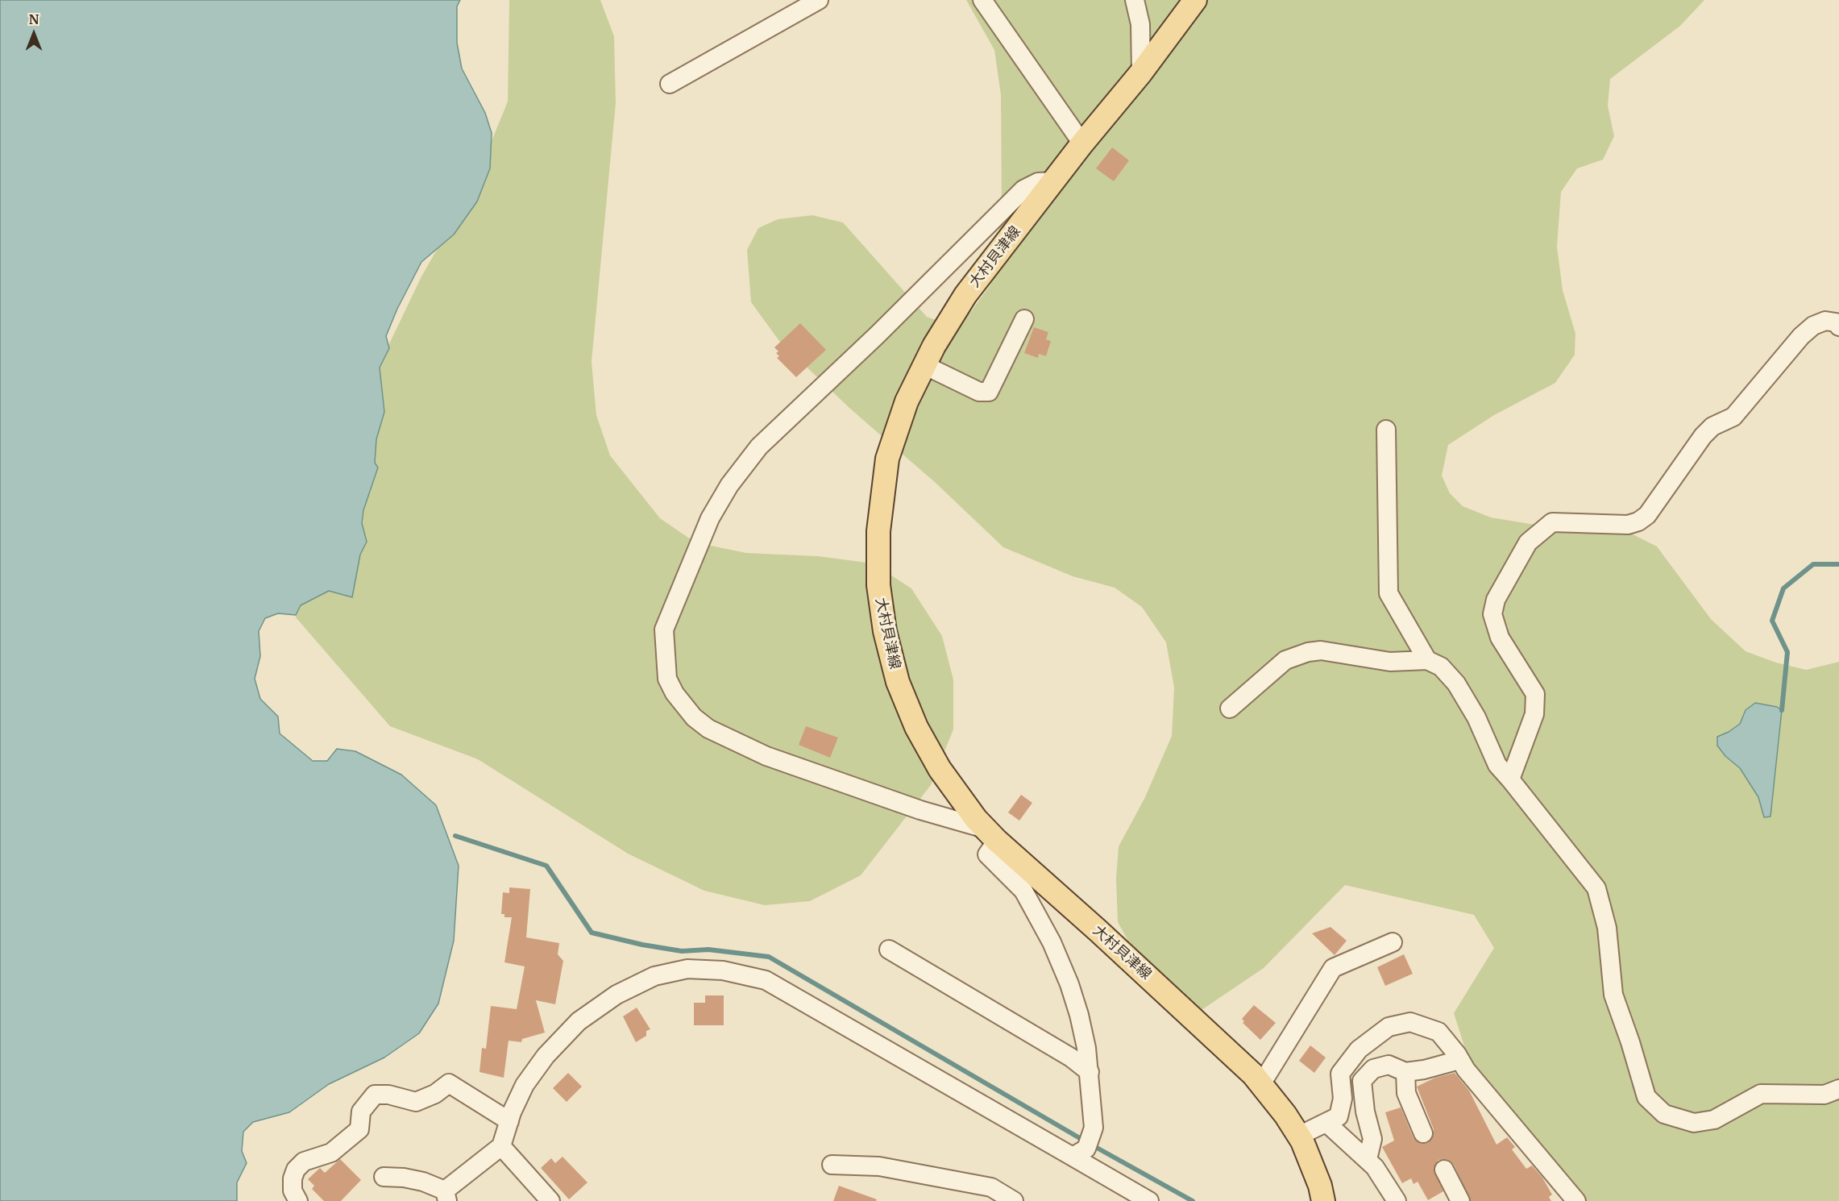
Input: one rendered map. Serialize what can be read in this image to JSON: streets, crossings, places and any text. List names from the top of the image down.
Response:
{
  "streets": {
    "main road": ["大村貝津線"]
  },
  "north": "top"
}
